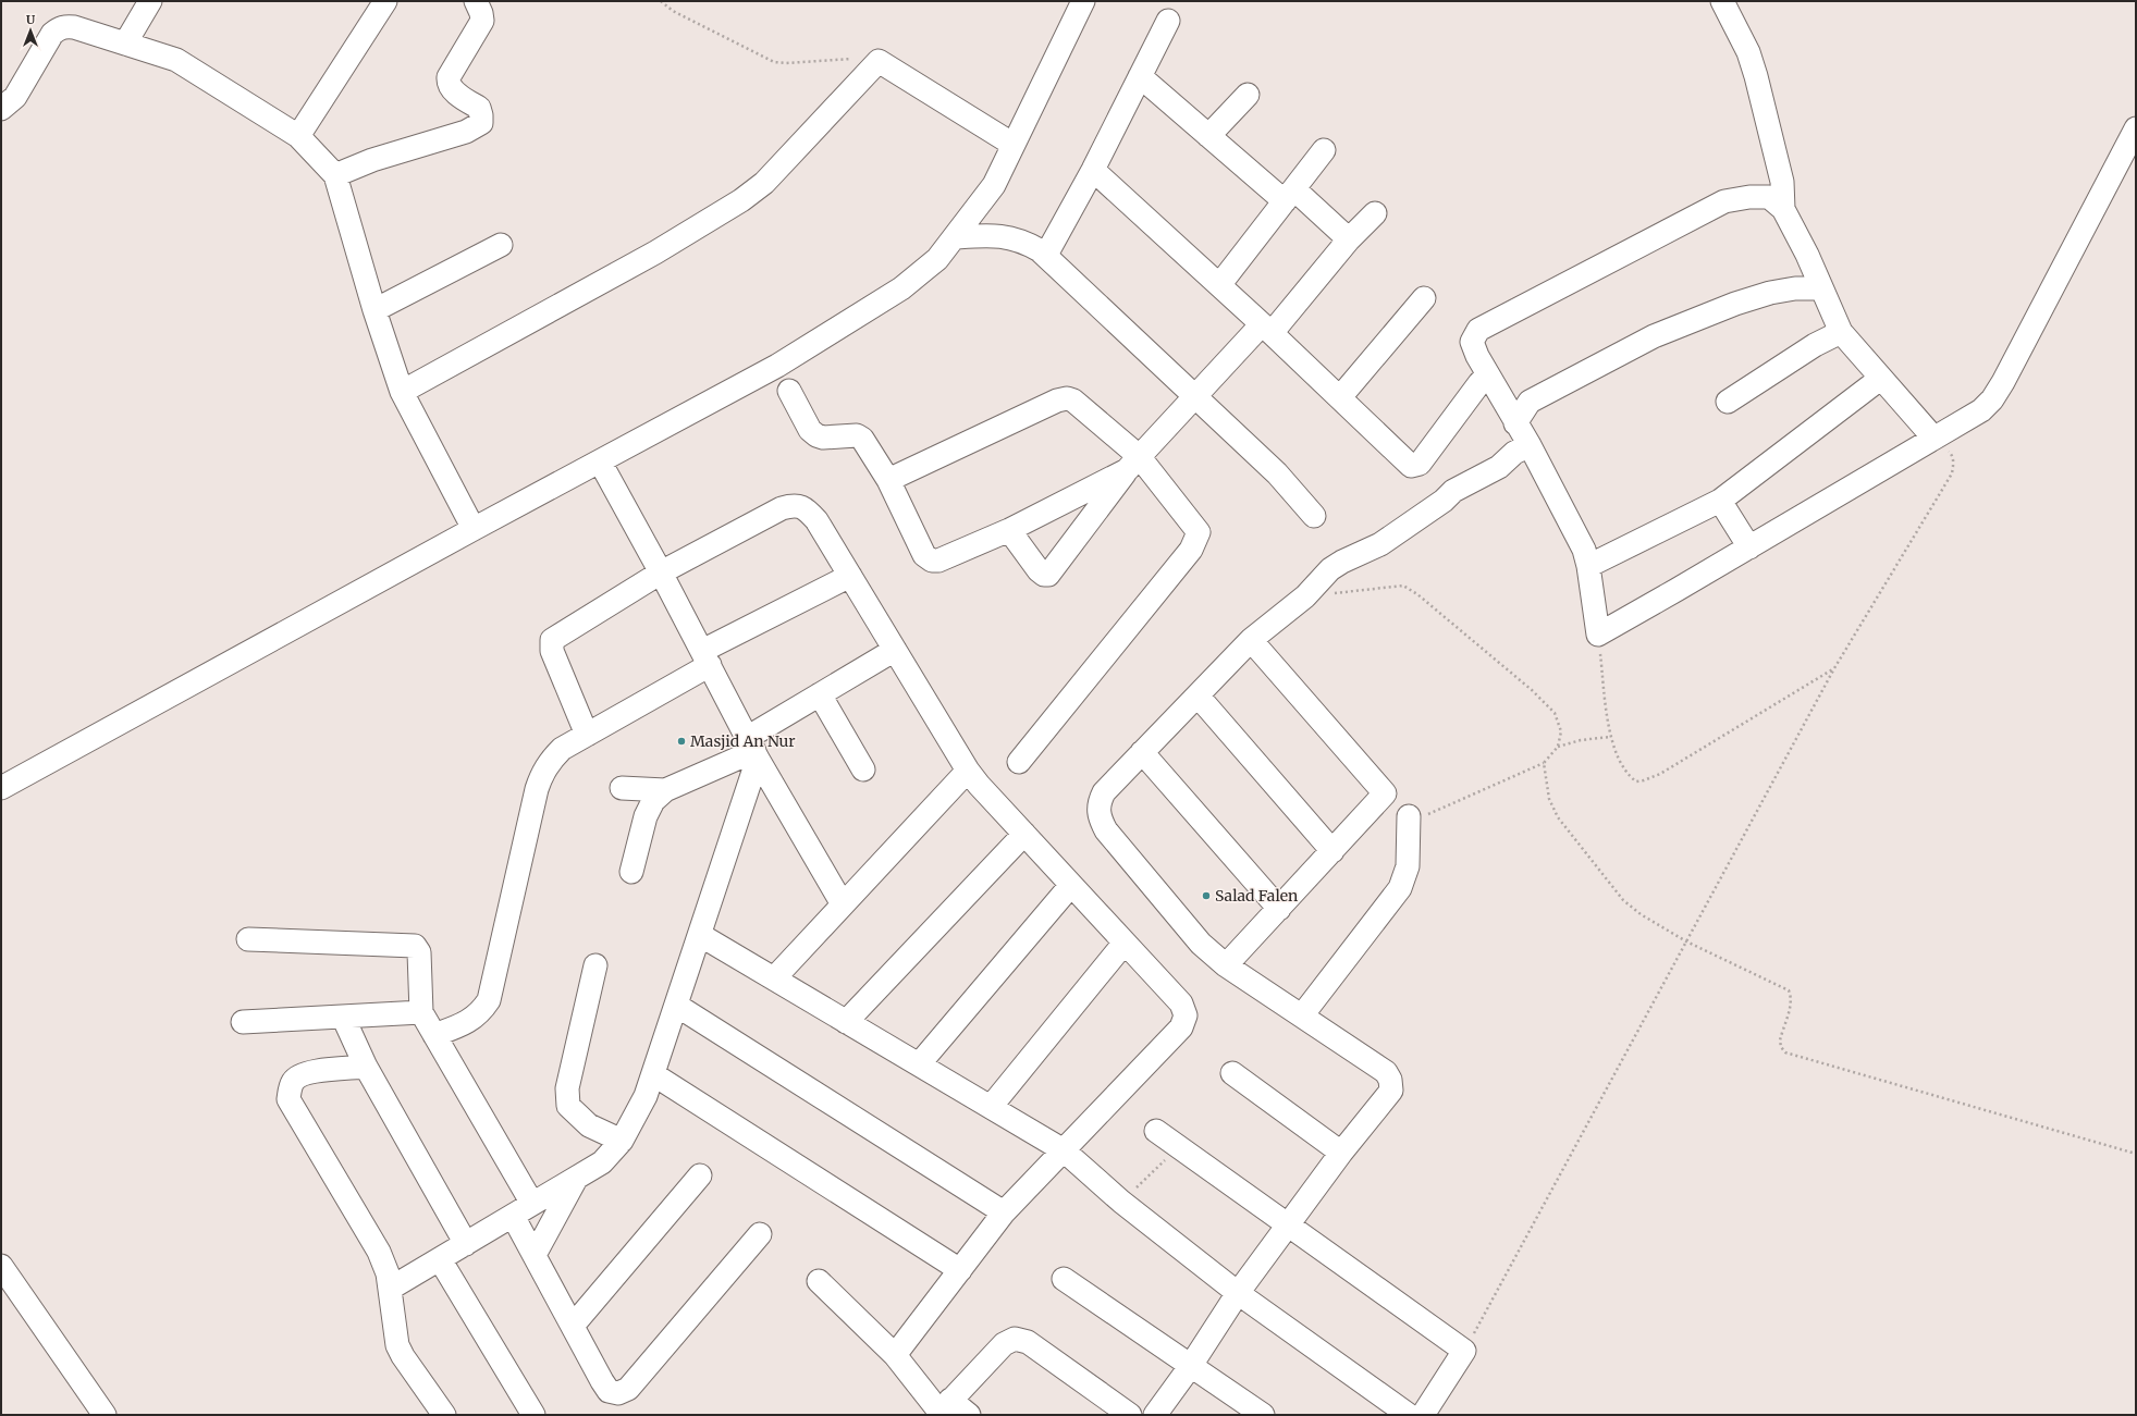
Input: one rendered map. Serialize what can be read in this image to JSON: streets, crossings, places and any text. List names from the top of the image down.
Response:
{
  "places": ["Masjid An Nur", "Salad Falen"],
  "north": "top"
}
